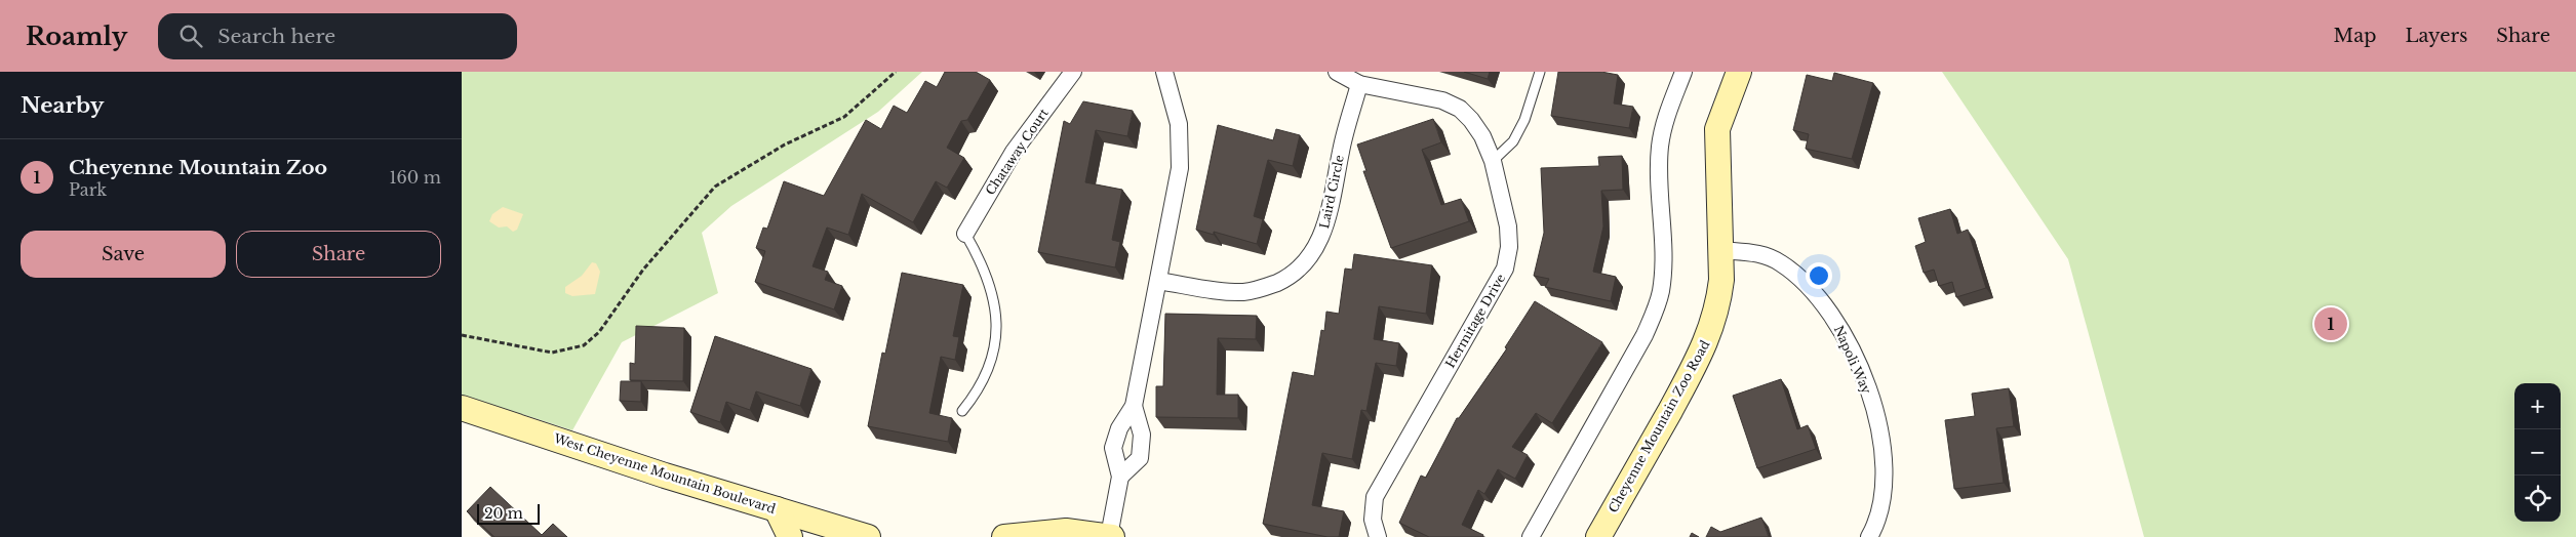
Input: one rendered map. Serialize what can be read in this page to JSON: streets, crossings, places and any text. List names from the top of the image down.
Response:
{
  "streets": {
    "street": [
      "Chataway Court",
      "Laird Circle",
      "Hermitage Drive",
      "Napoli Way",
      "Cheyenne Mountain Zoo Road",
      "West Cheyenne Mountain Boulevard"
    ]
  },
  "crossings": [
    ["Laird Circle", "Hermitage Drive"],
    ["Napoli Way", "Cheyenne Mountain Zoo Road"]
  ],
  "scale_bar": "20 m",
  "page": {
    "header": "Roamly",
    "search": "Search here",
    "nav": ["Map", "Layers", "Share"],
    "heading": "Nearby",
    "list": [
      {
        "mark": "1",
        "name": "Cheyenne Mountain Zoo",
        "note": "Park",
        "value": "160 m"
      }
    ],
    "buttons": ["Save", "Share"],
    "pins": "1",
    "map_buttons": ["+", "−"],
    "scale": "20 m"
  }
}
